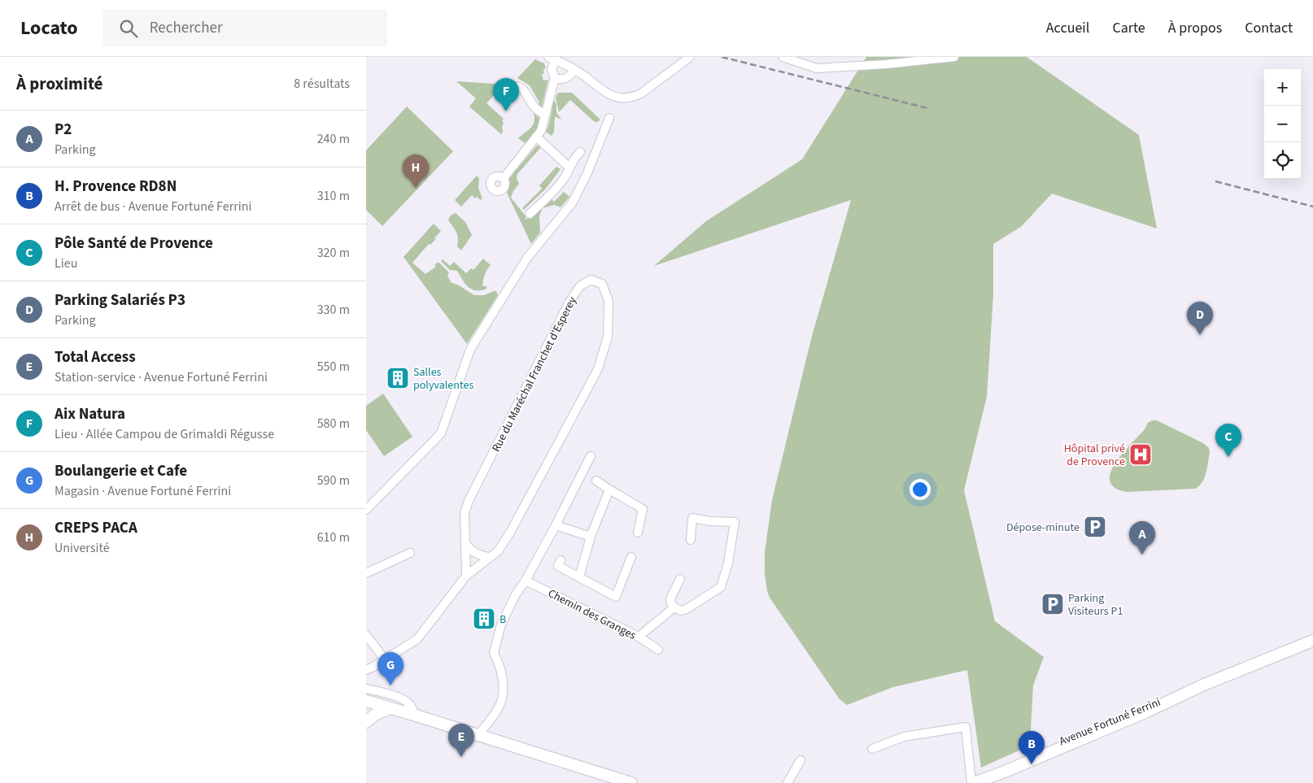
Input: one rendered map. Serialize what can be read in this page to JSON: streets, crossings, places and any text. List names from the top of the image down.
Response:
{
  "streets": {
    "main road": ["Avenue Fortuné Ferrini"],
    "street": ["Rue du Maréchal Franchet d'Esperey", "Chemin des Granges"]
  },
  "places": {
    "building": ["Salles polyvalentes", "B"],
    "hospital": ["Hôpital privé de Provence"],
    "parking": ["Dépose-minute", "Parking Visiteurs P1"]
  },
  "page": {
    "header": "Locato",
    "search": "Rechercher",
    "nav": [
      "Accueil",
      "Carte",
      "À propos",
      "Contact"
    ],
    "heading": ["À proximité", "8 résultats"],
    "map_buttons": ["+", "−"],
    "pins": [
      "F",
      "H",
      "D",
      "C",
      "A",
      "G",
      "E",
      "B"
    ],
    "list": [
      {
        "mark": "A",
        "name": "P2",
        "note": "Parking",
        "value": "240 m"
      },
      {
        "mark": "B",
        "name": "H. Provence RD8N",
        "note": "Arrêt de bus · Avenue Fortuné Ferrini",
        "value": "310 m"
      },
      {
        "mark": "C",
        "name": "Pôle Santé de Provence",
        "note": "Lieu",
        "value": "320 m"
      },
      {
        "mark": "D",
        "name": "Parking Salariés P3",
        "note": "Parking",
        "value": "330 m"
      },
      {
        "mark": "E",
        "name": "Total Access",
        "note": "Station-service · Avenue Fortuné Ferrini",
        "value": "550 m"
      },
      {
        "mark": "F",
        "name": "Aix Natura",
        "note": "Lieu · Allée Campou de Grimaldi Régusse",
        "value": "580 m"
      },
      {
        "mark": "G",
        "name": "Boulangerie et Cafe",
        "note": "Magasin · Avenue Fortuné Ferrini",
        "value": "590 m"
      },
      {
        "mark": "H",
        "name": "CREPS PACA",
        "note": "Université",
        "value": "610 m"
      }
    ]
  }
}
